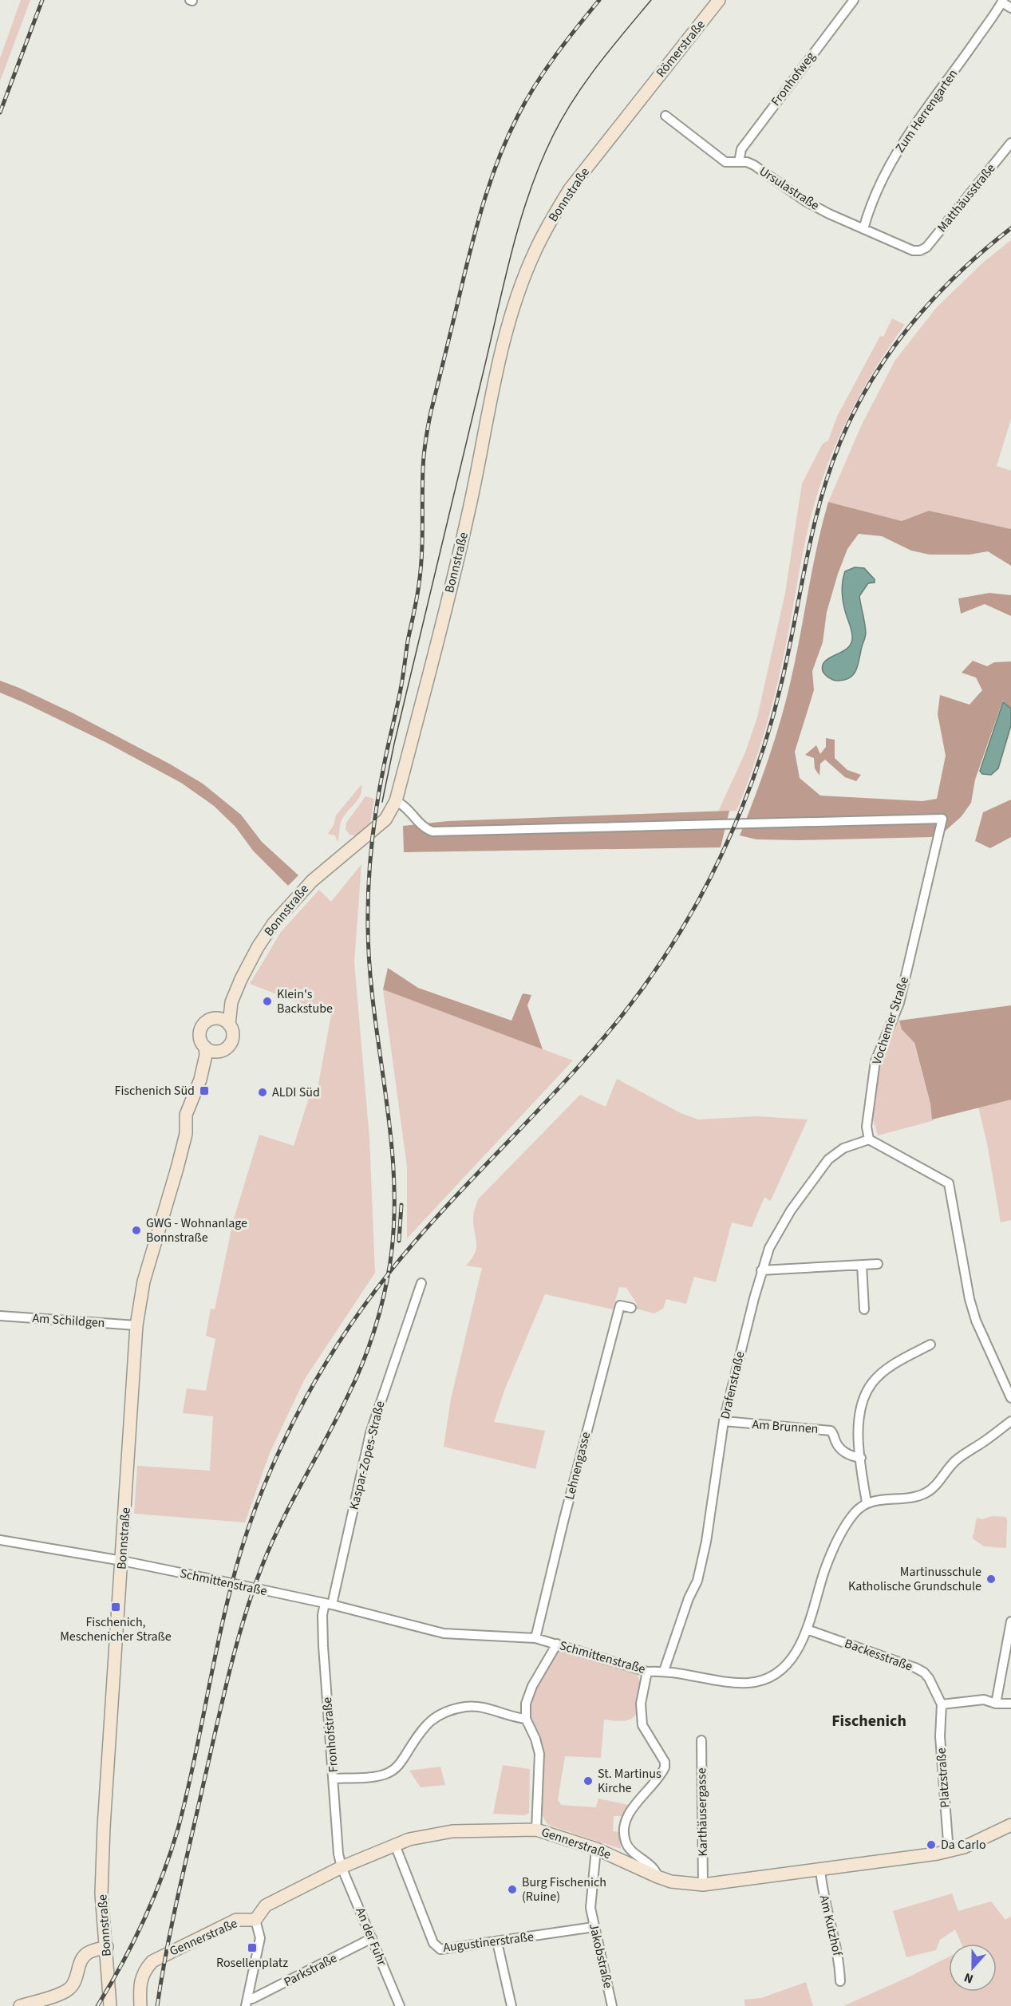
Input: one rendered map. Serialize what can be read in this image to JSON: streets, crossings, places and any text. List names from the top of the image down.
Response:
{
  "streets": {
    "main road": ["Römerstraße", "Bonnstraße", "Gennerstraße"],
    "street": [
      "Fronhofweg",
      "Zum Herrengarten",
      "Ursulastraße",
      "Matthäusstraße",
      "Vochemer Straße",
      "Am Schildgen",
      "Drafenstraße",
      "Am Brunnen",
      "Kaspar-Zopes-Straße",
      "Lehnengasse",
      "Schmittenstraße",
      "Backesstraße",
      "Fronhofstraße",
      "Platzstraße",
      "Karthäusergasse",
      "Am Kutzhof",
      "An der Fuhr",
      "Augustinerstraße",
      "Jakobstraße",
      "Parkstraße"
    ]
  },
  "crossings": [
    ["Römerstraße", "Bonnstraße"],
    ["Fronhofweg", "Ursulastraße"],
    ["Zum Herrengarten", "Ursulastraße"],
    ["Ursulastraße", "Matthäusstraße"],
    ["Bonnstraße", "Vochemer Straße"],
    ["Bonnstraße", "Am Schildgen"],
    ["Bonnstraße", "Schmittenstraße"],
    ["Vochemer Straße", "Drafenstraße"],
    ["Drafenstraße", "Am Brunnen"],
    ["Drafenstraße", "Schmittenstraße"],
    ["Kaspar-Zopes-Straße", "Schmittenstraße"],
    ["Kaspar-Zopes-Straße", "Fronhofstraße"],
    ["Lehnengasse", "Schmittenstraße"],
    ["Schmittenstraße", "Backesstraße"],
    ["Schmittenstraße", "Fronhofstraße"],
    ["Backesstraße", "Platzstraße"],
    ["Fronhofstraße", "Gennerstraße"],
    ["Fronhofstraße", "An der Fuhr"],
    ["Platzstraße", "Gennerstraße"],
    ["Karthäusergasse", "Gennerstraße"],
    ["Gennerstraße", "Am Kutzhof"],
    ["Gennerstraße", "An der Fuhr"],
    ["Gennerstraße", "Augustinerstraße"],
    ["Gennerstraße", "Jakobstraße"],
    ["An der Fuhr", "Parkstraße"],
    ["Augustinerstraße", "Jakobstraße"]
  ],
  "districts": ["Fischenich"],
  "places": {
    "other": [
      "Klein's Backstube",
      "ALDI Süd",
      "GWG - Wohnanlage Bonnstraße",
      "Martinusschule Katholische Grundschule",
      "St. Martinus Kirche",
      "Da Carlo",
      "Burg Fischenich (Ruine)"
    ],
    "transit": ["Fischenich Süd", "Fischenich, Meschenicher Straße", "Rosellenplatz"]
  },
  "north": "bottom"
}
